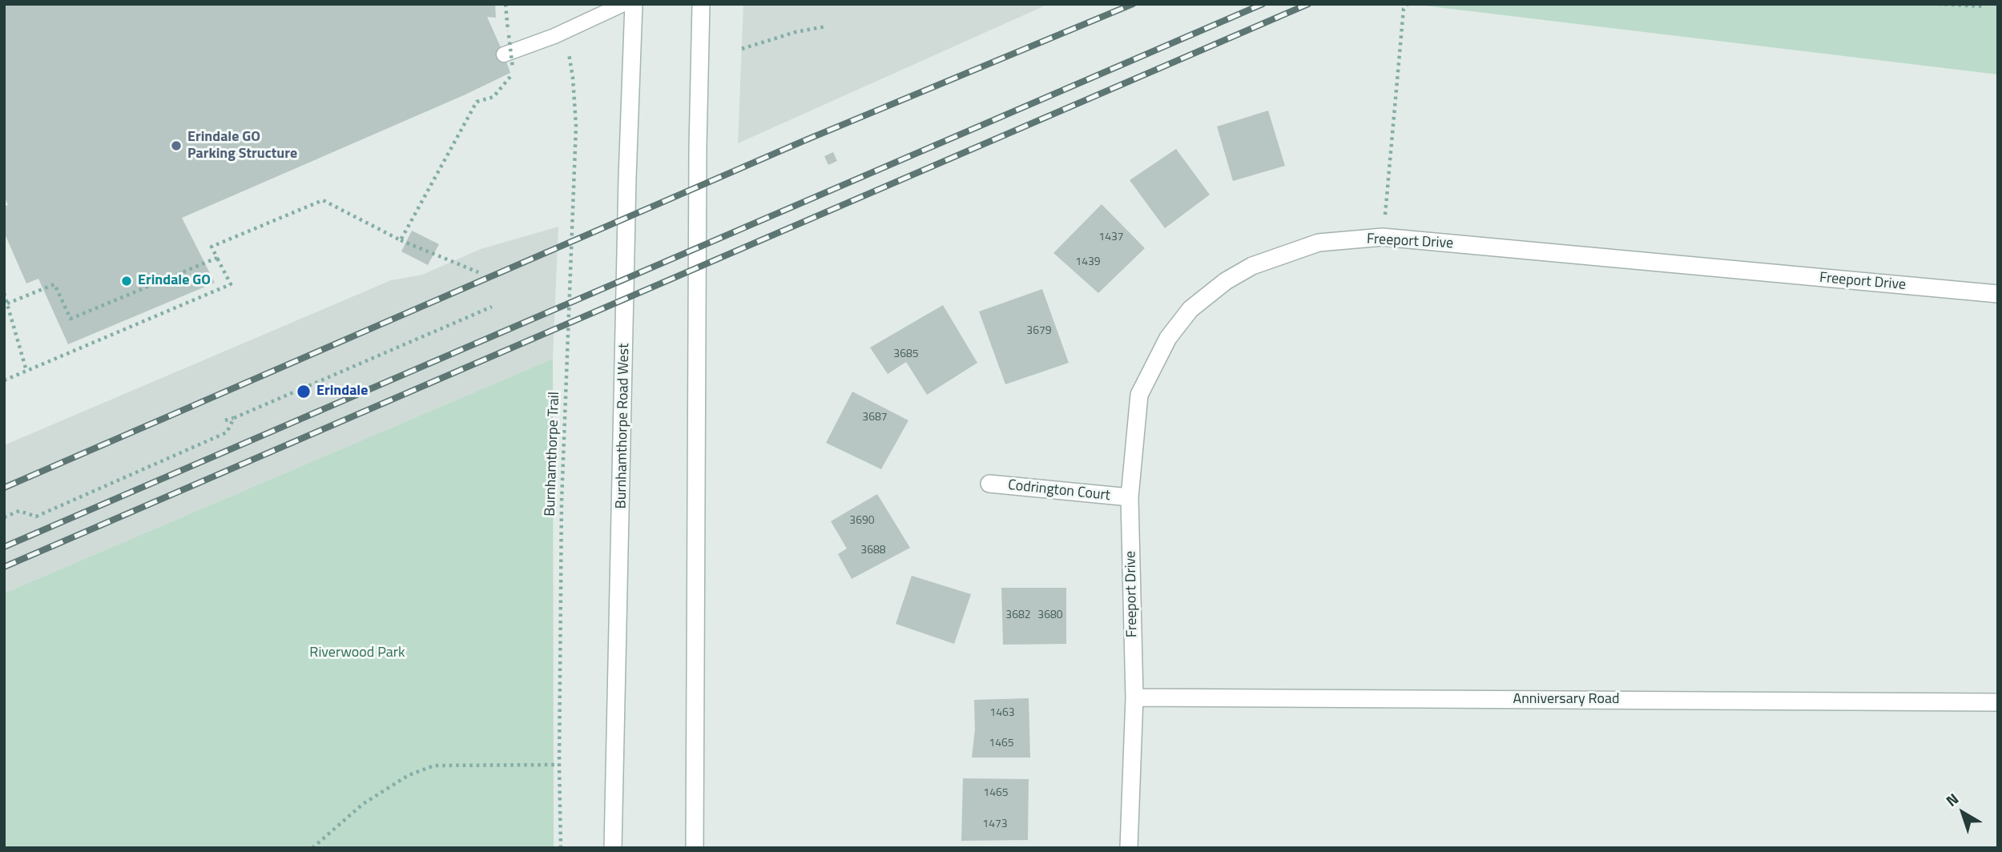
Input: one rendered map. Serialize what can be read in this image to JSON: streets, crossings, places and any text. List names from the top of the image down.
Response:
{
  "streets": {
    "street": [
      "Freeport Drive",
      "Burnhamthorpe Road West",
      "Codrington Court",
      "Anniversary Road"
    ],
    "path": ["Burnhamthorpe Trail"]
  },
  "crossings": [
    ["Freeport Drive", "Codrington Court"],
    ["Freeport Drive", "Anniversary Road"]
  ],
  "parks": ["Riverwood Park"],
  "places": ["Erindale GO Parking Structure", "Erindale GO", "Erindale"],
  "house_numbers": [
    "1437",
    "1439",
    "3679",
    "3685",
    "3687",
    "3690",
    "3688",
    "3682",
    "3680",
    "1463",
    "1465",
    "1465",
    "1473"
  ],
  "north": "top left"
}
